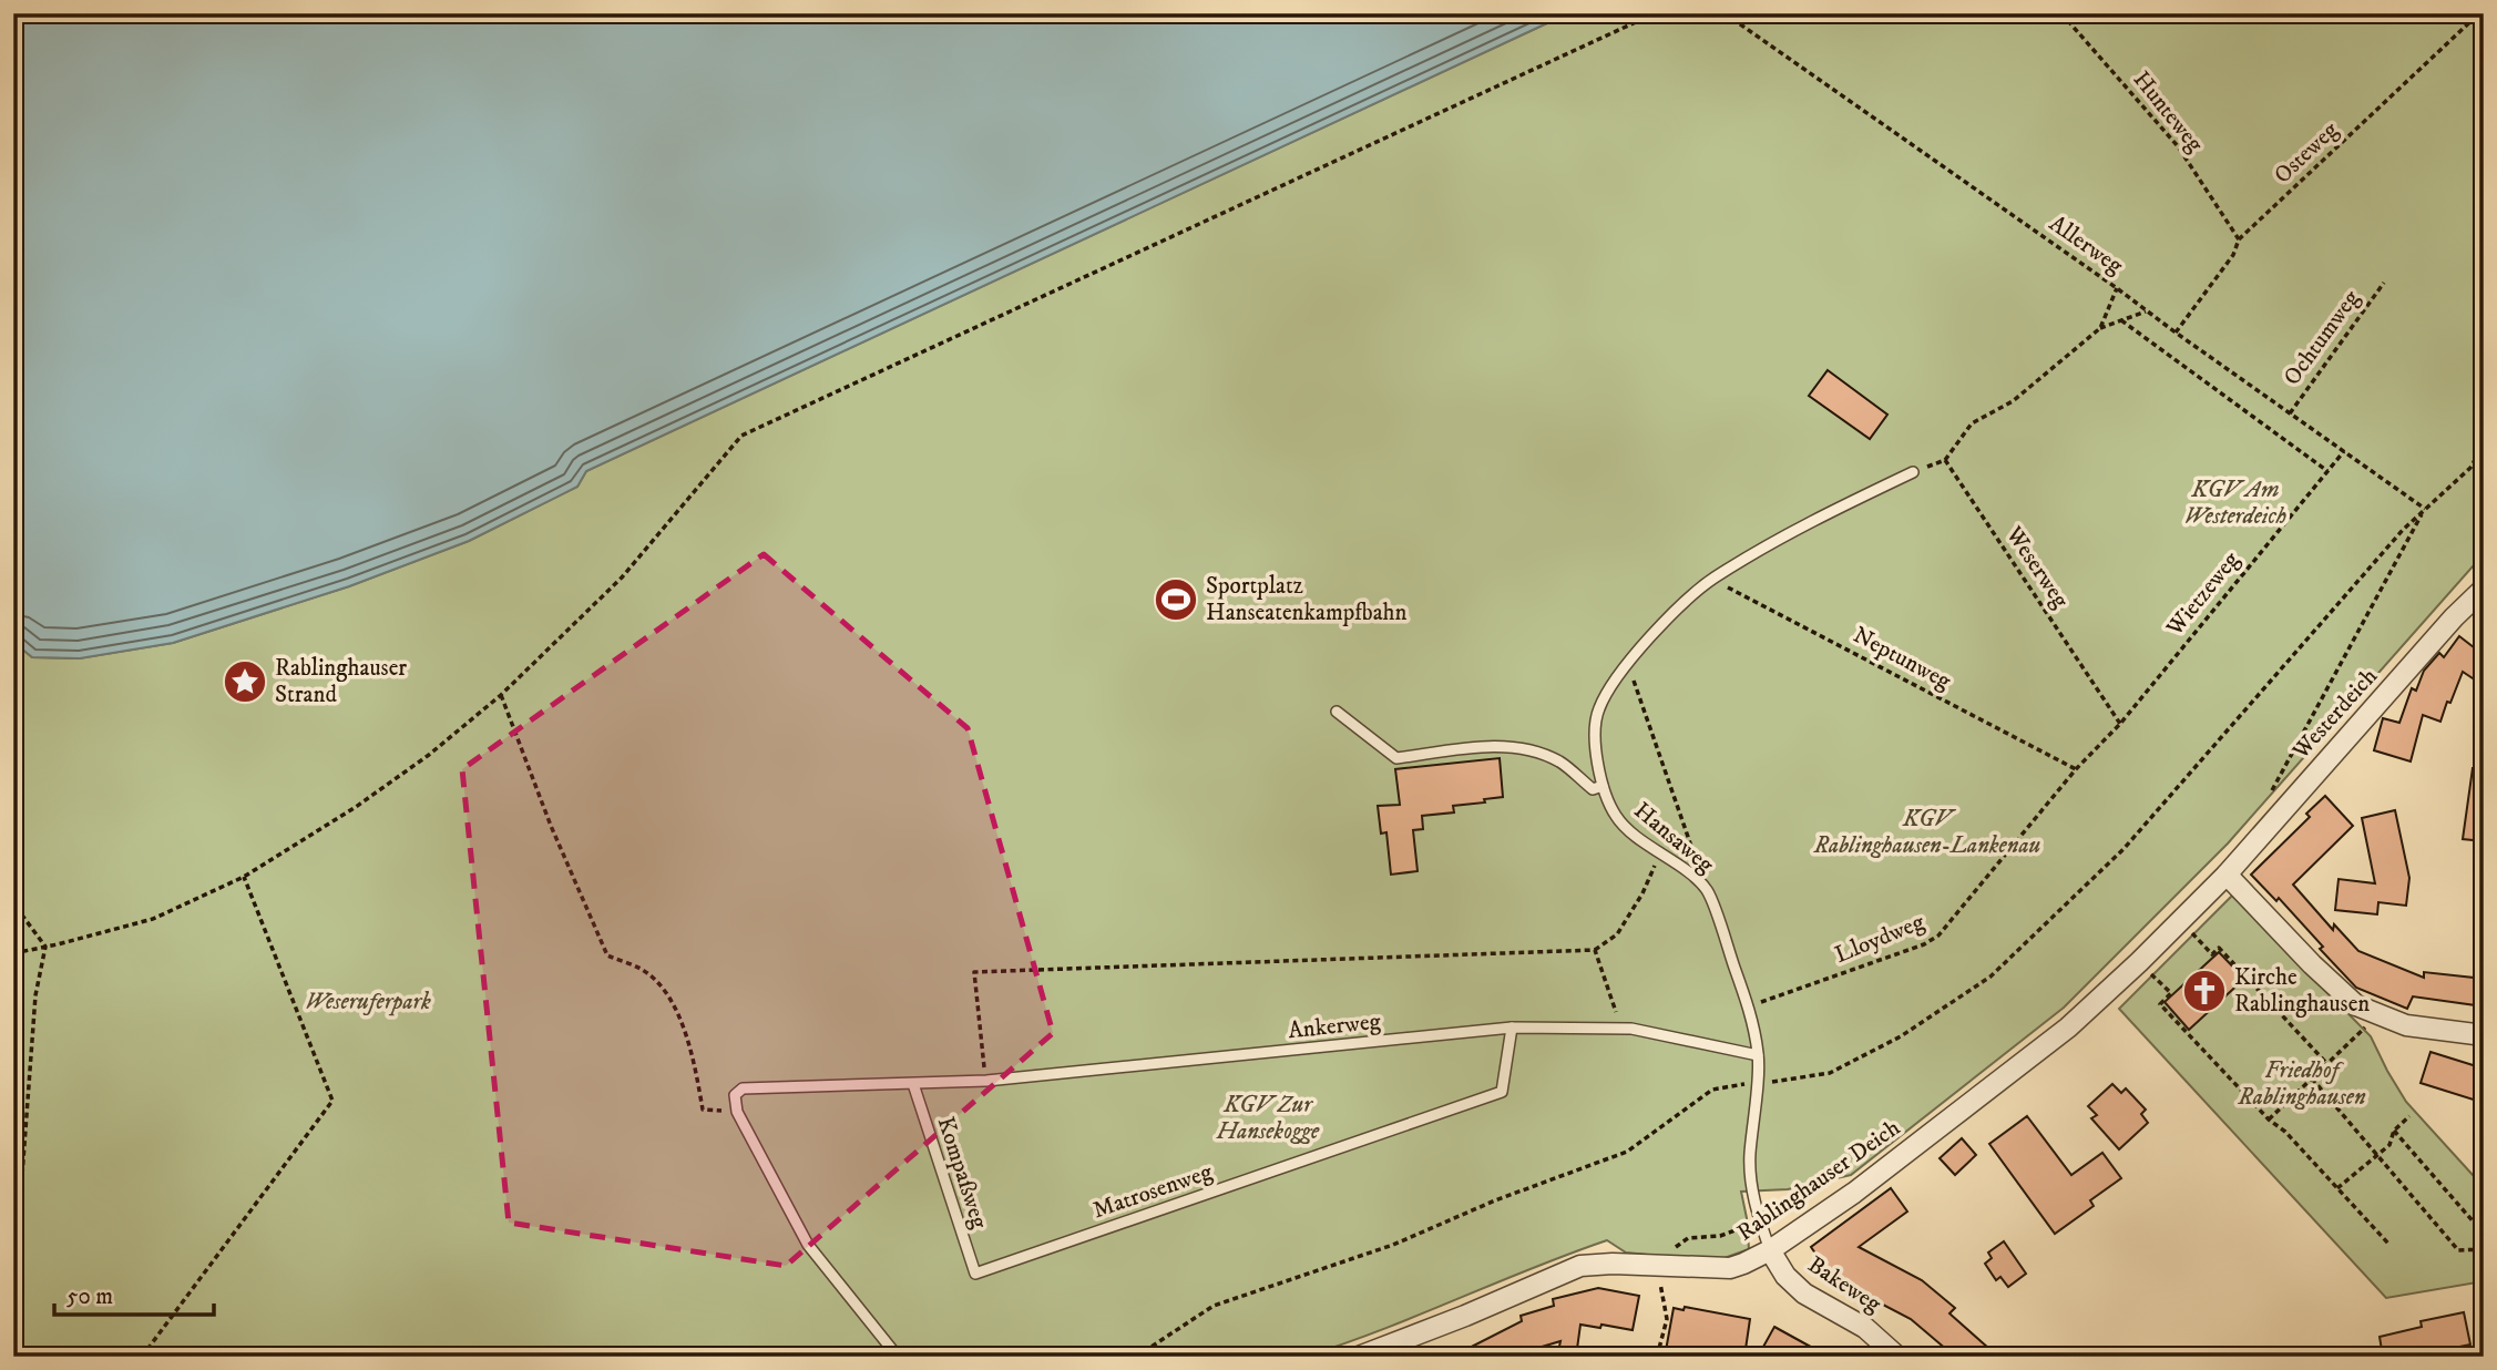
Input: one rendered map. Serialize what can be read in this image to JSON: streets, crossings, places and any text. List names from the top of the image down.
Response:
{
  "streets": {
    "street": ["Westerdeich", "Rablinghauser Deich", "Bakeweg"],
    "lane": [
      "Hansaweg",
      "Ankerweg",
      "Kompaßweg",
      "Matrosenweg"
    ],
    "path": [
      "Hunteweg",
      "Osteweg",
      "Allerweg",
      "Ochtumweg",
      "Weserweg",
      "Wietzeweg",
      "Neptunweg",
      "Lloydweg"
    ]
  },
  "crossings": [
    ["Hunteweg", "Osteweg"],
    ["Osteweg", "Allerweg"],
    ["Allerweg", "Ochtumweg"],
    ["Allerweg", "Wietzeweg"],
    ["Weserweg", "Wietzeweg"],
    ["Weserweg", "Lloydweg"],
    ["Wietzeweg", "Lloydweg"],
    ["Neptunweg", "Hansaweg"],
    ["Neptunweg", "Lloydweg"],
    ["Westerdeich", "Rablinghauser Deich"],
    ["Hansaweg", "Lloydweg"],
    ["Hansaweg", "Ankerweg"],
    ["Hansaweg", "Rablinghauser Deich"],
    ["Hansaweg", "Bakeweg"],
    ["Ankerweg", "Kompaßweg"],
    ["Ankerweg", "Matrosenweg"],
    ["Kompaßweg", "Matrosenweg"],
    ["Rablinghauser Deich", "Bakeweg"]
  ],
  "parks": [
    "KGV Am Westerdeich",
    "KGV Rablinghausen-Lankenau",
    "Weseruferpark",
    "Friedhof Rablinghausen",
    "KGV Zur Hansekogge"
  ],
  "places": {
    "sports": ["Sportplatz Hanseatenkampfbahn"],
    "place": ["Rablinghauser Strand"],
    "church": ["Kirche Rablinghausen"]
  },
  "scale_bar": "50 m"
}
